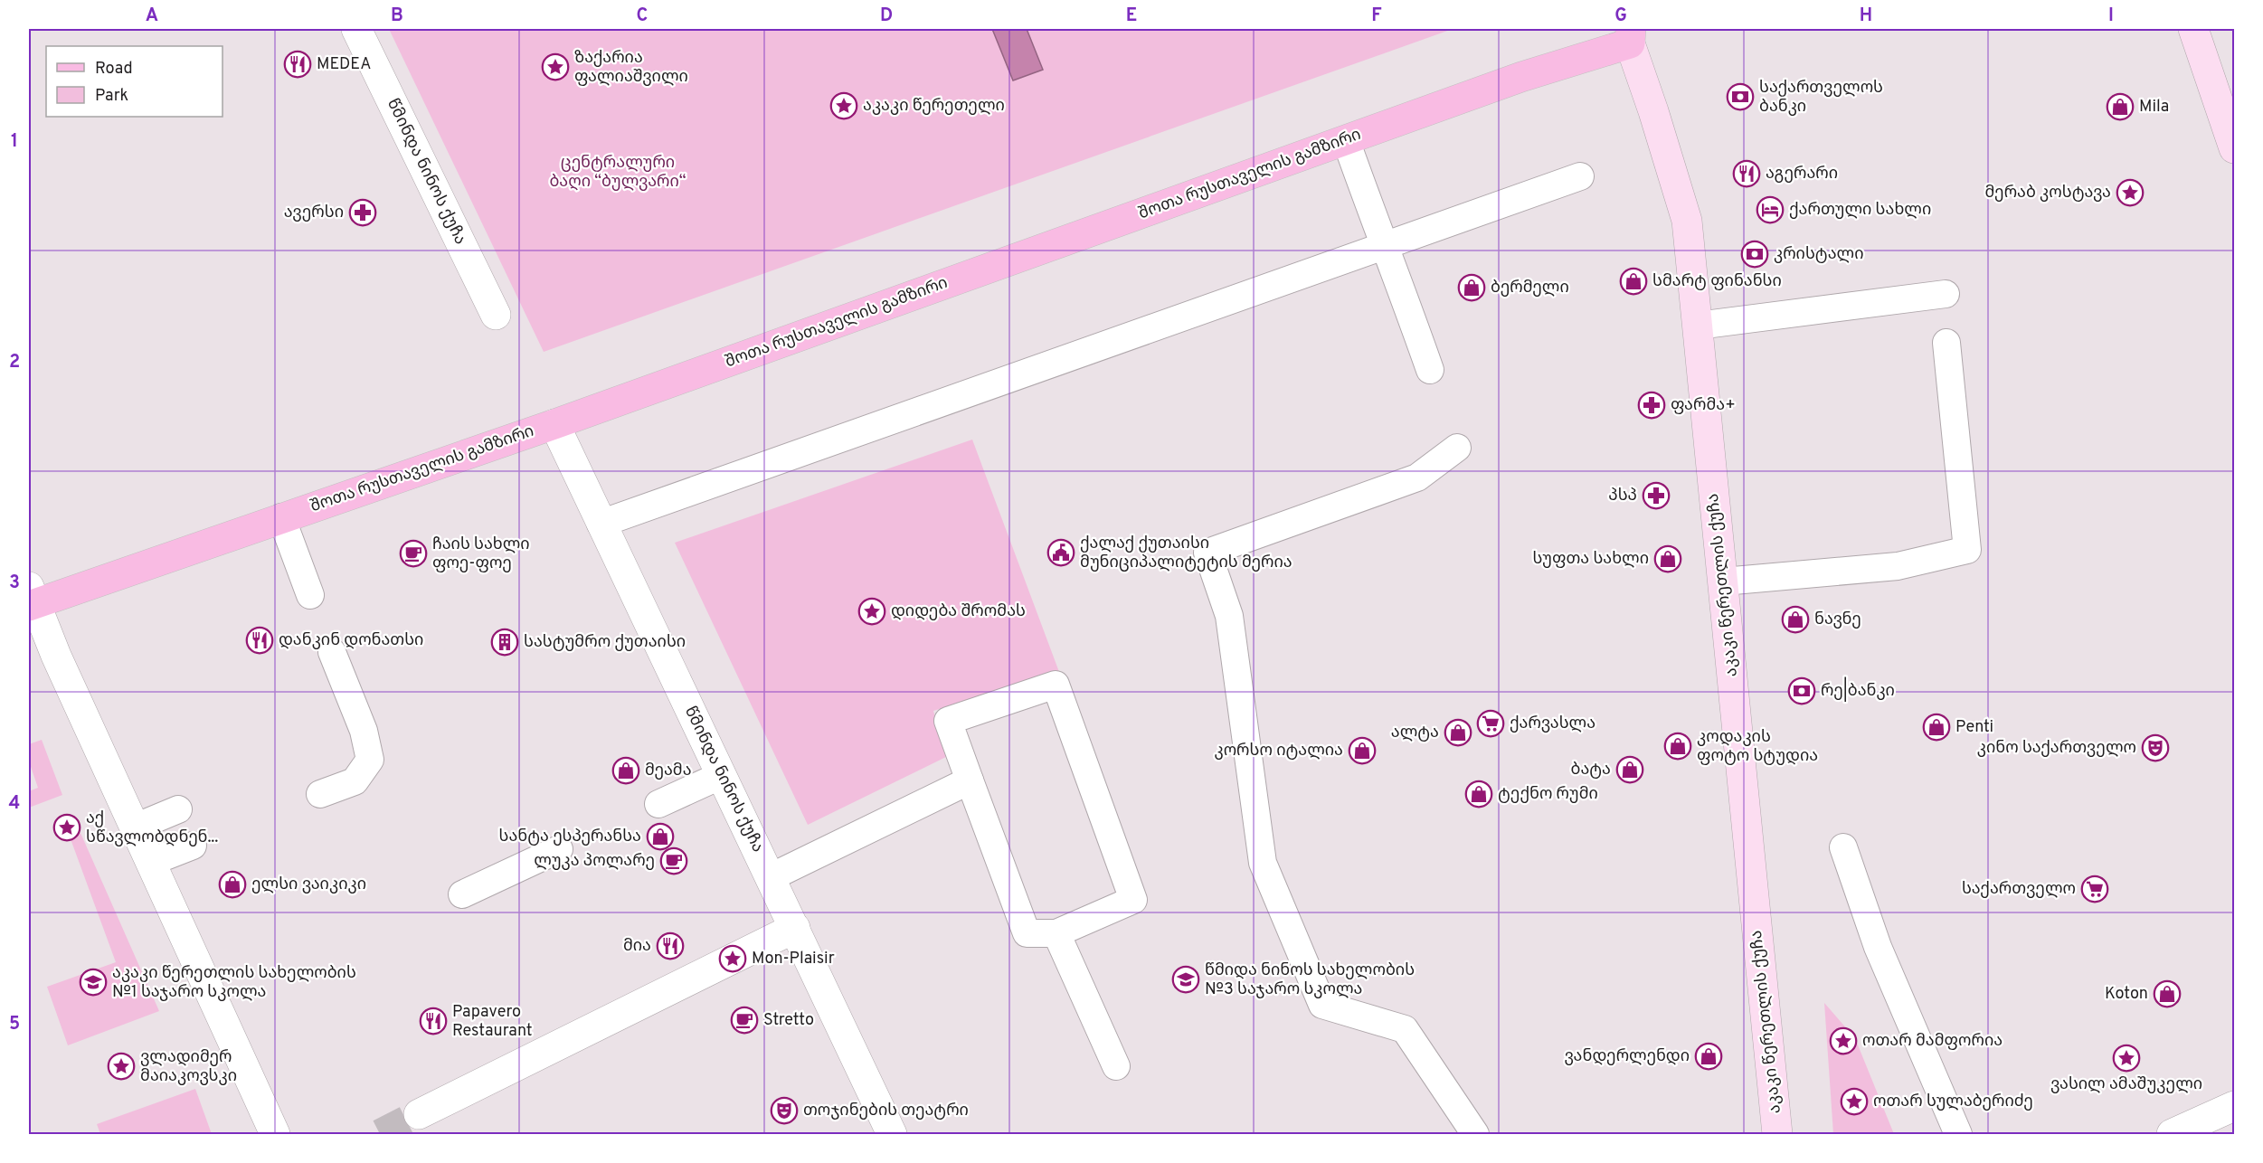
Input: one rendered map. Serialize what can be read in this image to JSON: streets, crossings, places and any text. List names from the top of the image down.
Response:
{
  "streets": {
    "main road": ["შოთა რუსთაველის გამზირი", "აკაკი წერეთლის ქუჩა"],
    "street": ["წმინდა ნინოს ქუჩა"]
  },
  "crossings": [
    ["წმინდა ნინოს ქუჩა", "შოთა რუსთაველის გამზირი"],
    ["შოთა რუსთაველის გამზირი", "აკაკი წერეთლის ქუჩა"]
  ],
  "parks": ["ცენტრალური ბაღი “ბულვარი“"],
  "places": {
    "restaurant": [
      "MEDEA",
      "აგერარი",
      "დანკინ დონათსი",
      "მია",
      "Papavero Restaurant"
    ],
    "place": [
      "ზაქარია ფალიაშვილი",
      "აკაკი წერეთელი",
      "მერაბ კოსტავა",
      "დიდება შრომას",
      "აქ სწავლობდნენ...",
      "Mon-Plaisir",
      "ოთარ მამფორია",
      "ვასილ ამაშუკელი",
      "ვლადიმერ მაიაკოვსკი",
      "ოთარ სულაბერიძე"
    ],
    "bank": ["საქართველოს ბანკი", "კრისტალი", "რე|ბანკი"],
    "shop": [
      "Mila",
      "სმარტ ფინანსი",
      "ბერმელი",
      "სუფთა სახლი",
      "ნავნე",
      "Penti",
      "ალტა",
      "კოდაკის ფოტო სტუდია",
      "კორსო იტალია",
      "ბატა",
      "მეამა",
      "ტექნო რუმი",
      "სანტა ესპერანსა",
      "ელსი ვაიკიკი",
      "Koton",
      "ვანდერლენდი"
    ],
    "hotel": ["ქართული სახლი"],
    "pharmacy": ["ავერსი", "ფარმა+", "პსპ"],
    "public building": ["ქალაქ ქუთაისი მუნიციპალიტეტის მერია"],
    "cafe": ["ჩაის სახლი ფოე-ფოე", "ლუკა პოლარე", "Stretto"],
    "building": ["სასტუმრო ქუთაისი"],
    "supermarket": ["ქარვასლა", "საქართველო"],
    "theatre": ["კინო საქართველო", "თოჯინების თეატრი"],
    "school or university": ["წმიდა ნინოს სახელობის №3 საჯარო სკოლა", "აკაკი წერეთლის სახელობის №1 საჯარო სკოლა"]
  },
  "legend": ["Road", "Park"],
  "grid": {
    "columns": [
      "A",
      "B",
      "C",
      "D",
      "E",
      "F",
      "G",
      "H",
      "I"
    ],
    "rows": [
      "1",
      "2",
      "3",
      "4",
      "5"
    ]
  }
}
